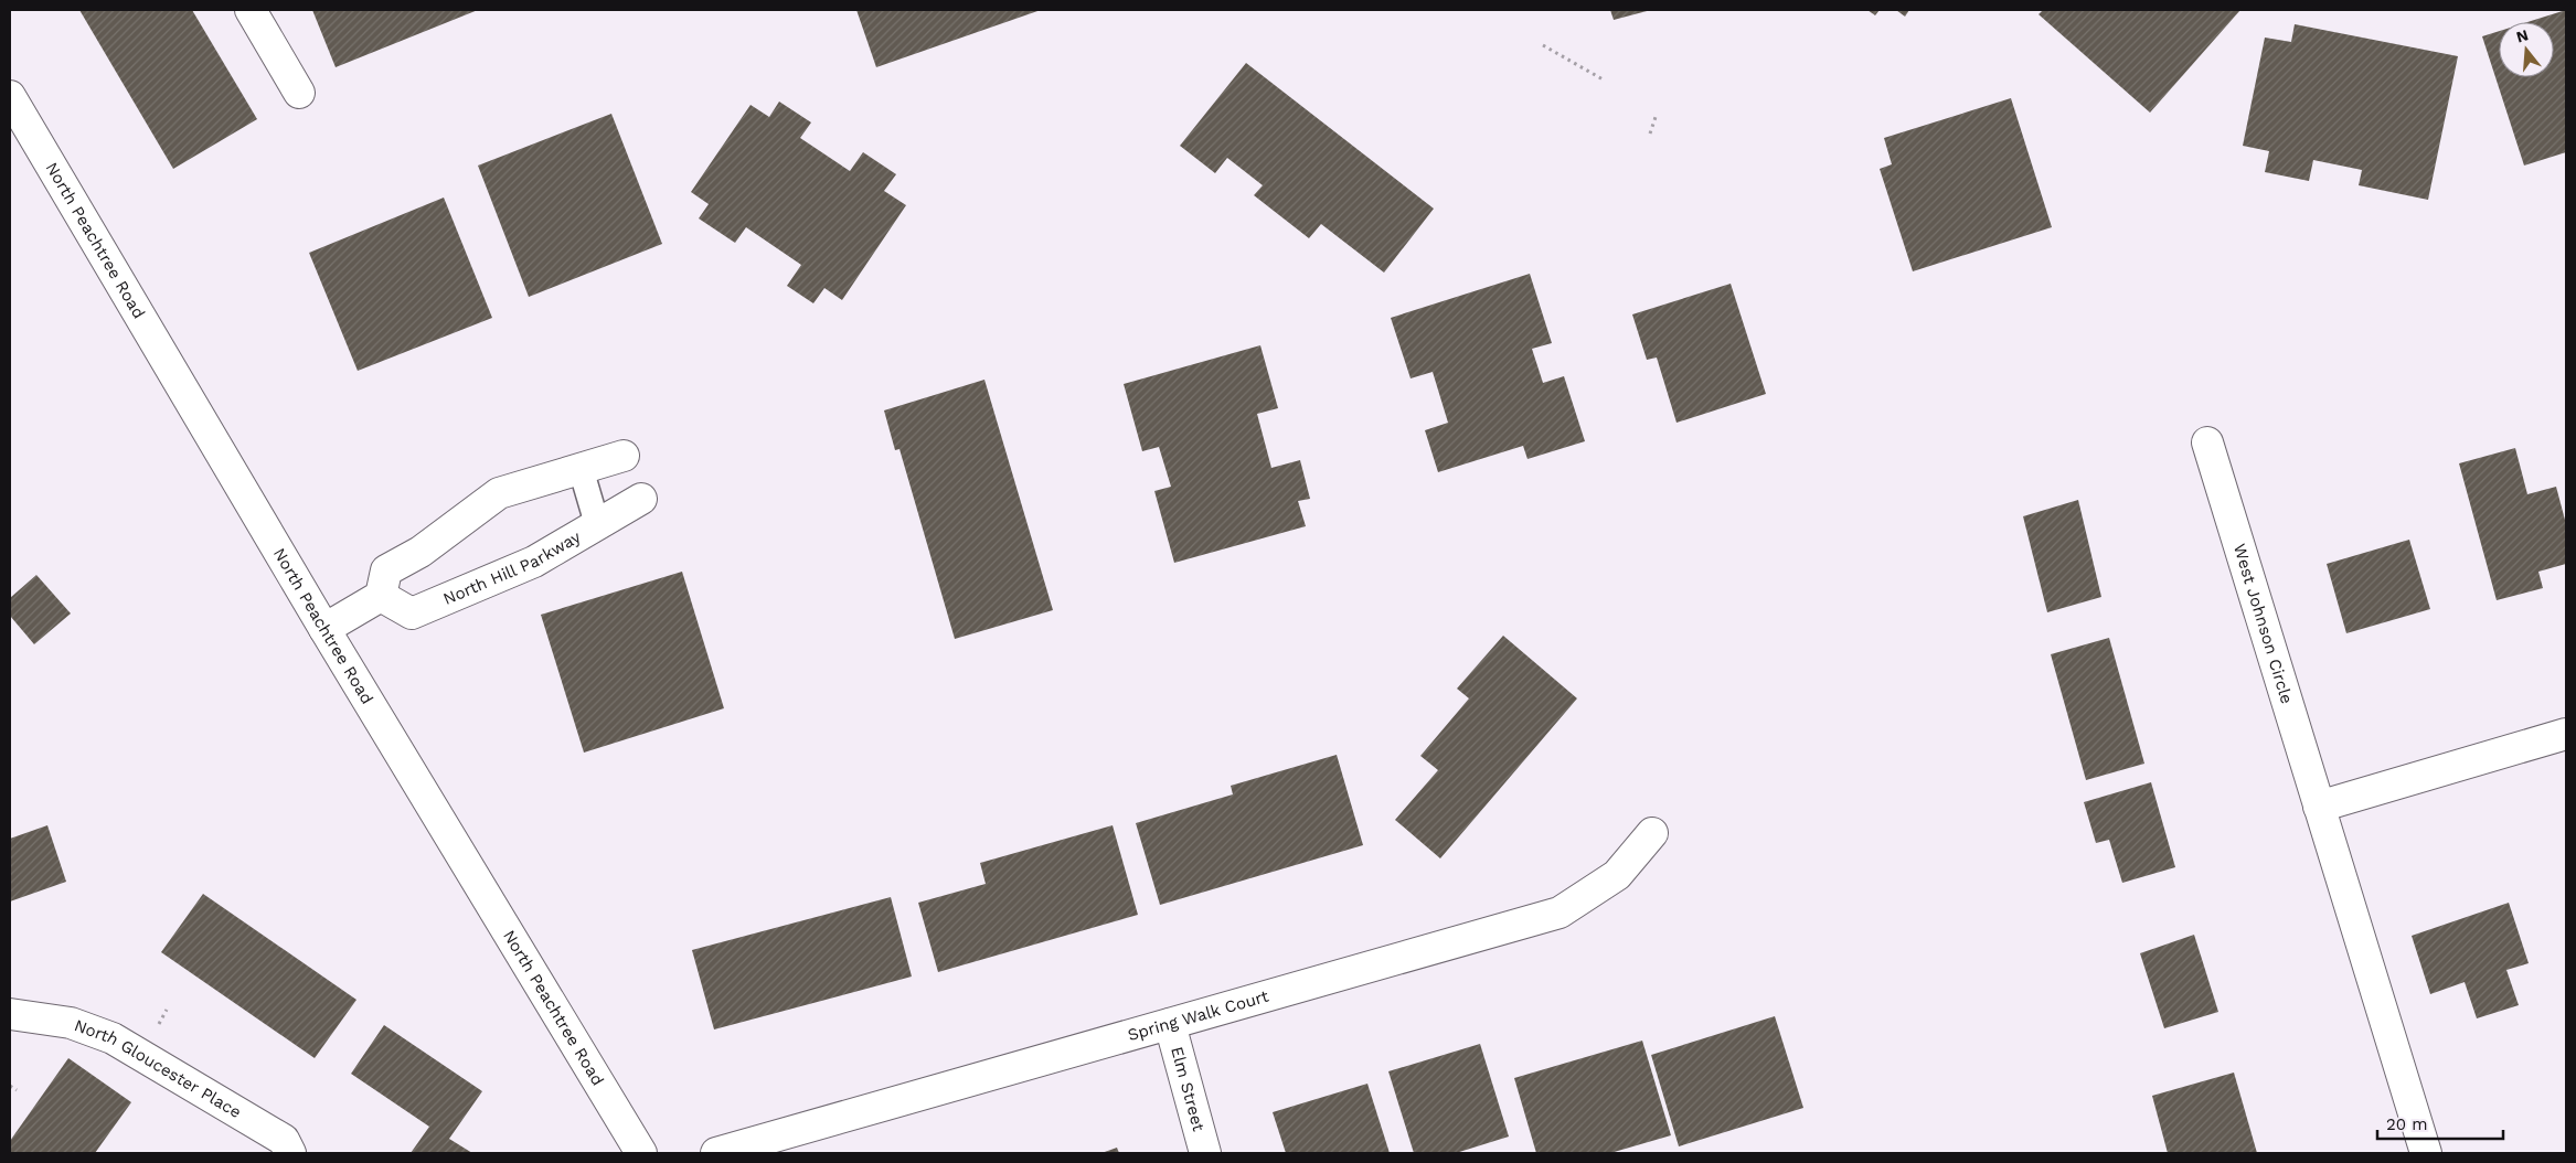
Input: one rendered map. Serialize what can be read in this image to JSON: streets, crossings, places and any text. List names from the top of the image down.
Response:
{
  "streets": {
    "street": [
      "North Peachtree Road",
      "North Hill Parkway",
      "West Johnson Circle",
      "Spring Walk Court",
      "North Gloucester Place",
      "Elm Street"
    ]
  },
  "crossings": [
    ["Spring Walk Court", "Elm Street"]
  ],
  "scale_bar": "20 m",
  "north": "top"
}
